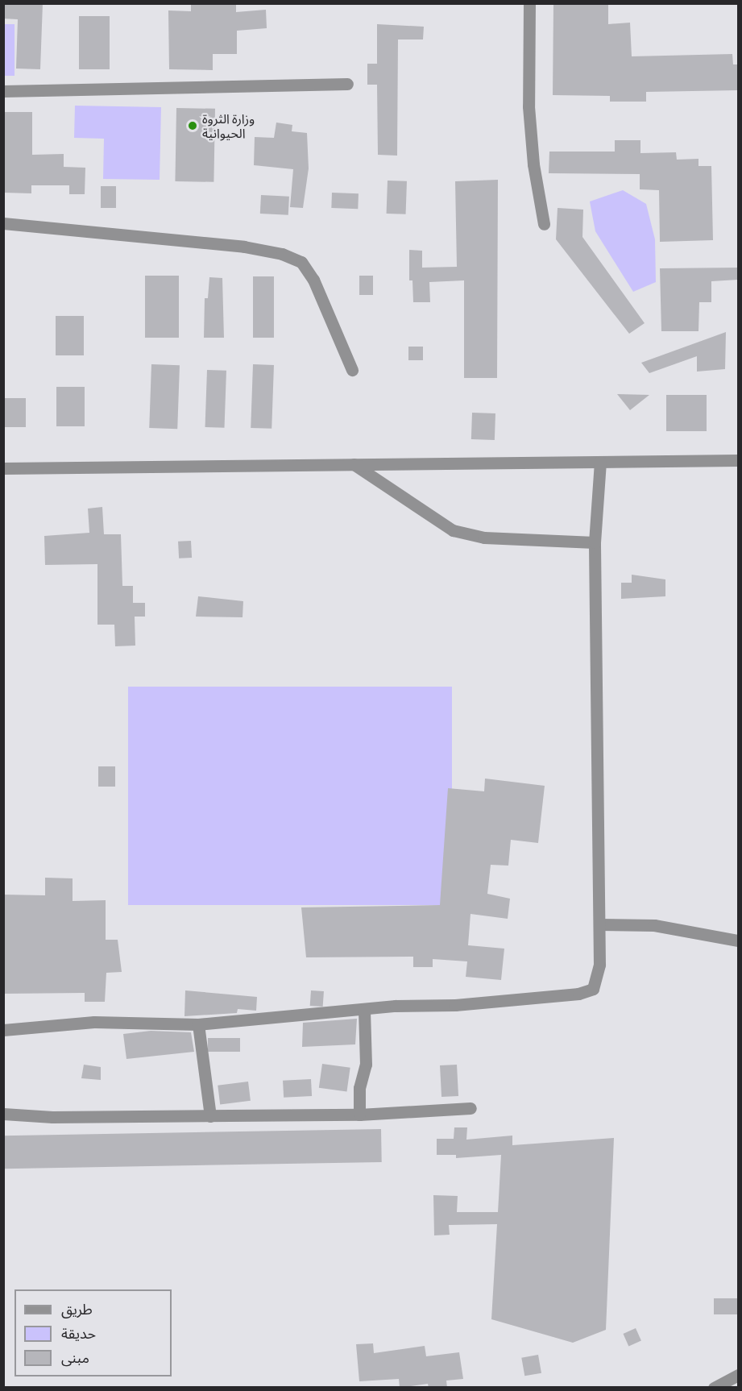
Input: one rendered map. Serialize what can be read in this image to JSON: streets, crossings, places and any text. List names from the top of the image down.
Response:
{
  "places": ["وزارة الثروة الحيوانية"],
  "legend": ["طريق", "حديقة", "مبنى"]
}
